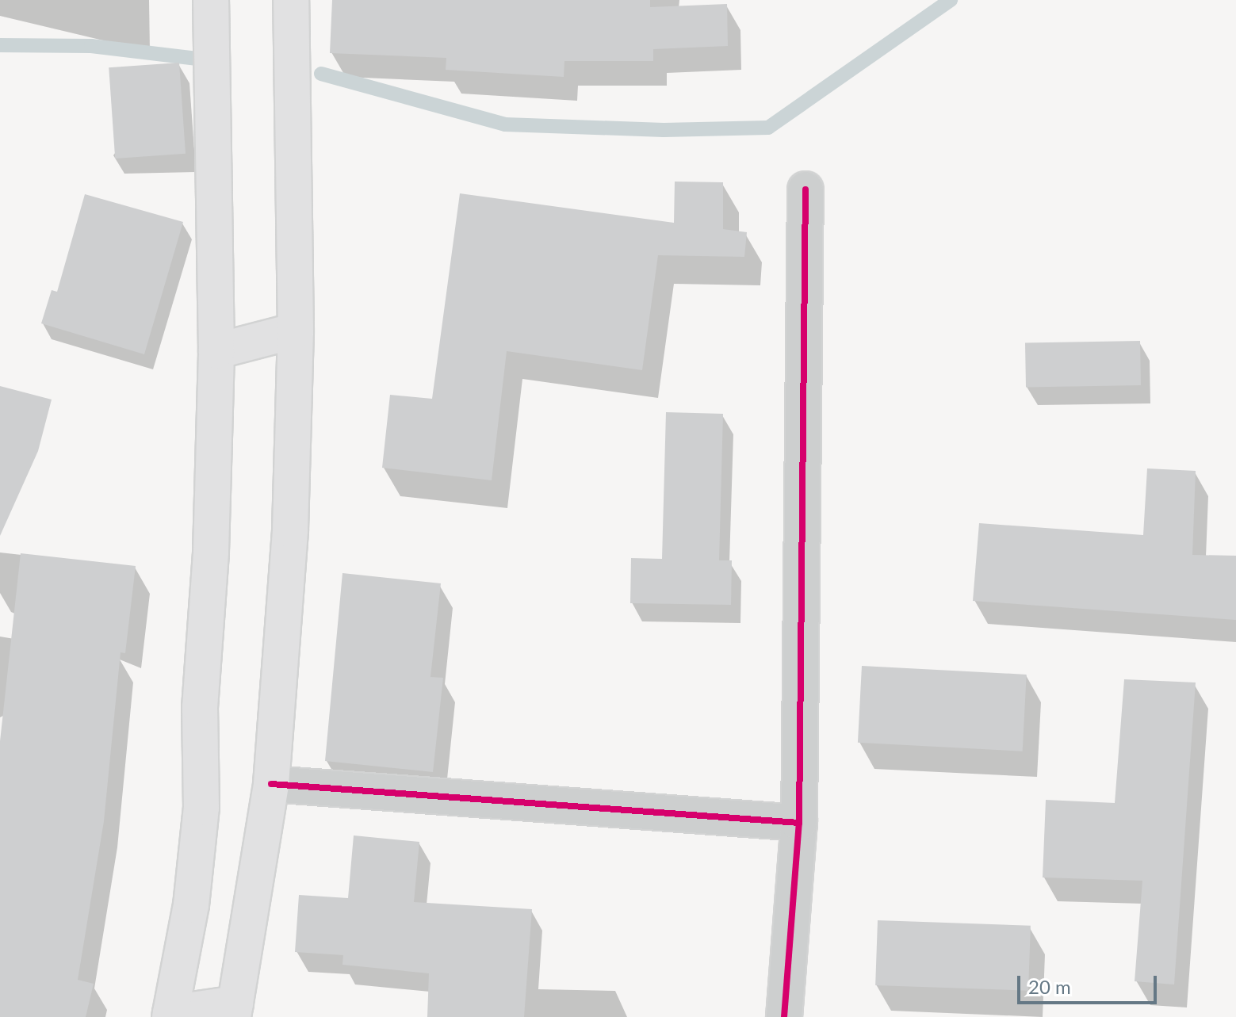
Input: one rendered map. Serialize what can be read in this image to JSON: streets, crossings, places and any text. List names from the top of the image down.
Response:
{
  "scale_bar": "20 m"
}
